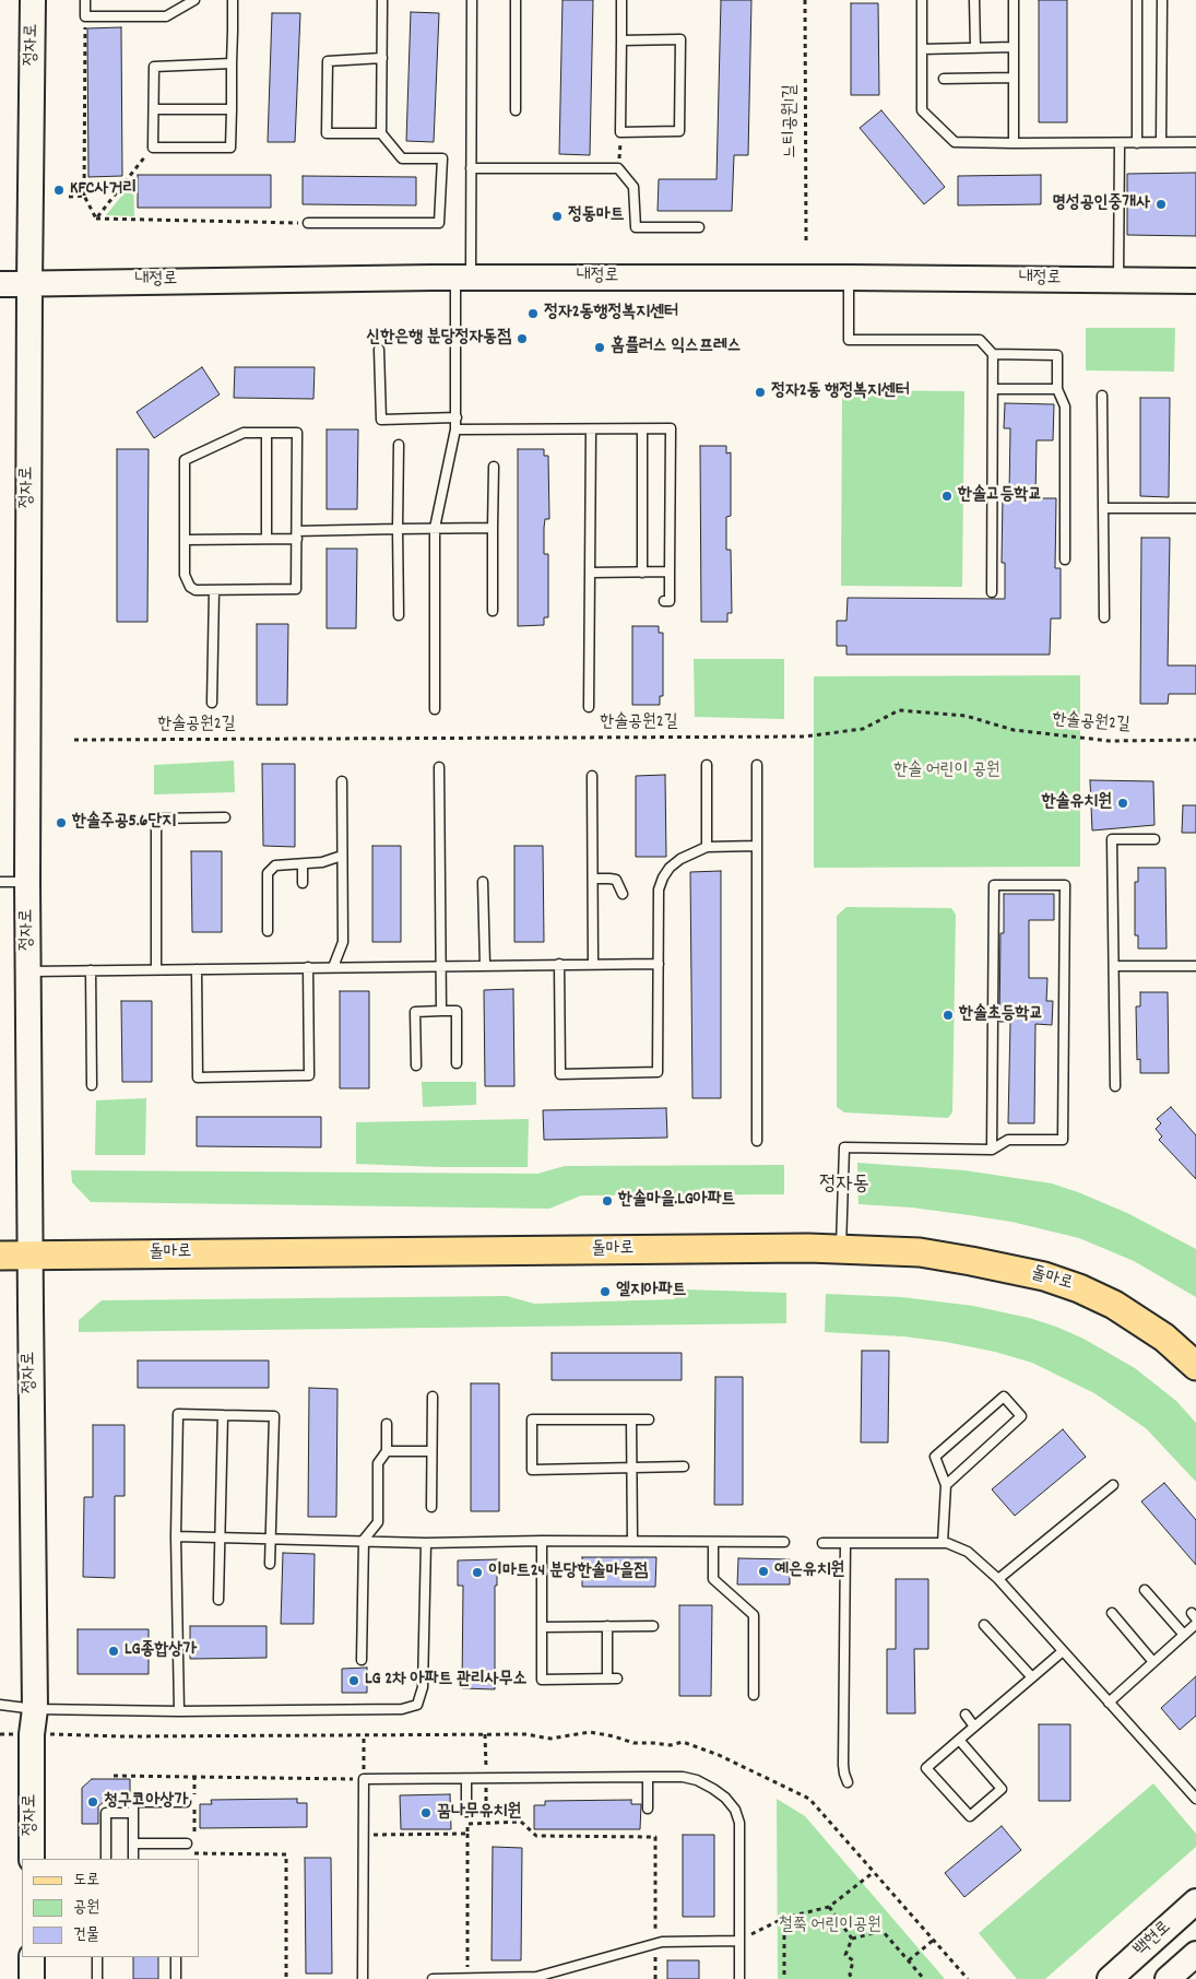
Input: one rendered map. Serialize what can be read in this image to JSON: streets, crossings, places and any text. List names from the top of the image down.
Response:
{
  "streets": {
    "main road": ["돌마로"],
    "street": ["정자로", "내정로", "백현로"],
    "path": ["느티공원1길", "한솔공원2길"]
  },
  "crossings": [
    ["정자로", "내정로"],
    ["정자로", "돌마로"]
  ],
  "districts": ["정자동"],
  "parks": ["한솔 어린이 공원", "철쭉 어린이공원"],
  "places": [
    "KFC사거리",
    "명성공인중개사",
    "정동마트",
    "정자2동행정복지센터",
    "신한은행 분당정자동점",
    "홈플러스 익스프레스",
    "정자2동 행정복지센터",
    "한솔고등학교",
    "한솔유치원",
    "한솔주공5.6단지",
    "한솔초등학교",
    "한솔마을.LG아파트",
    "엘지아파트",
    "예은유치원",
    "이마트24 분당한솔마을점",
    "LG종합상가",
    "LG 2차 아파트 관리사무소",
    "청구코아상가",
    "꿈나무유치원"
  ],
  "legend": ["도로", "공원", "건물"]
}
